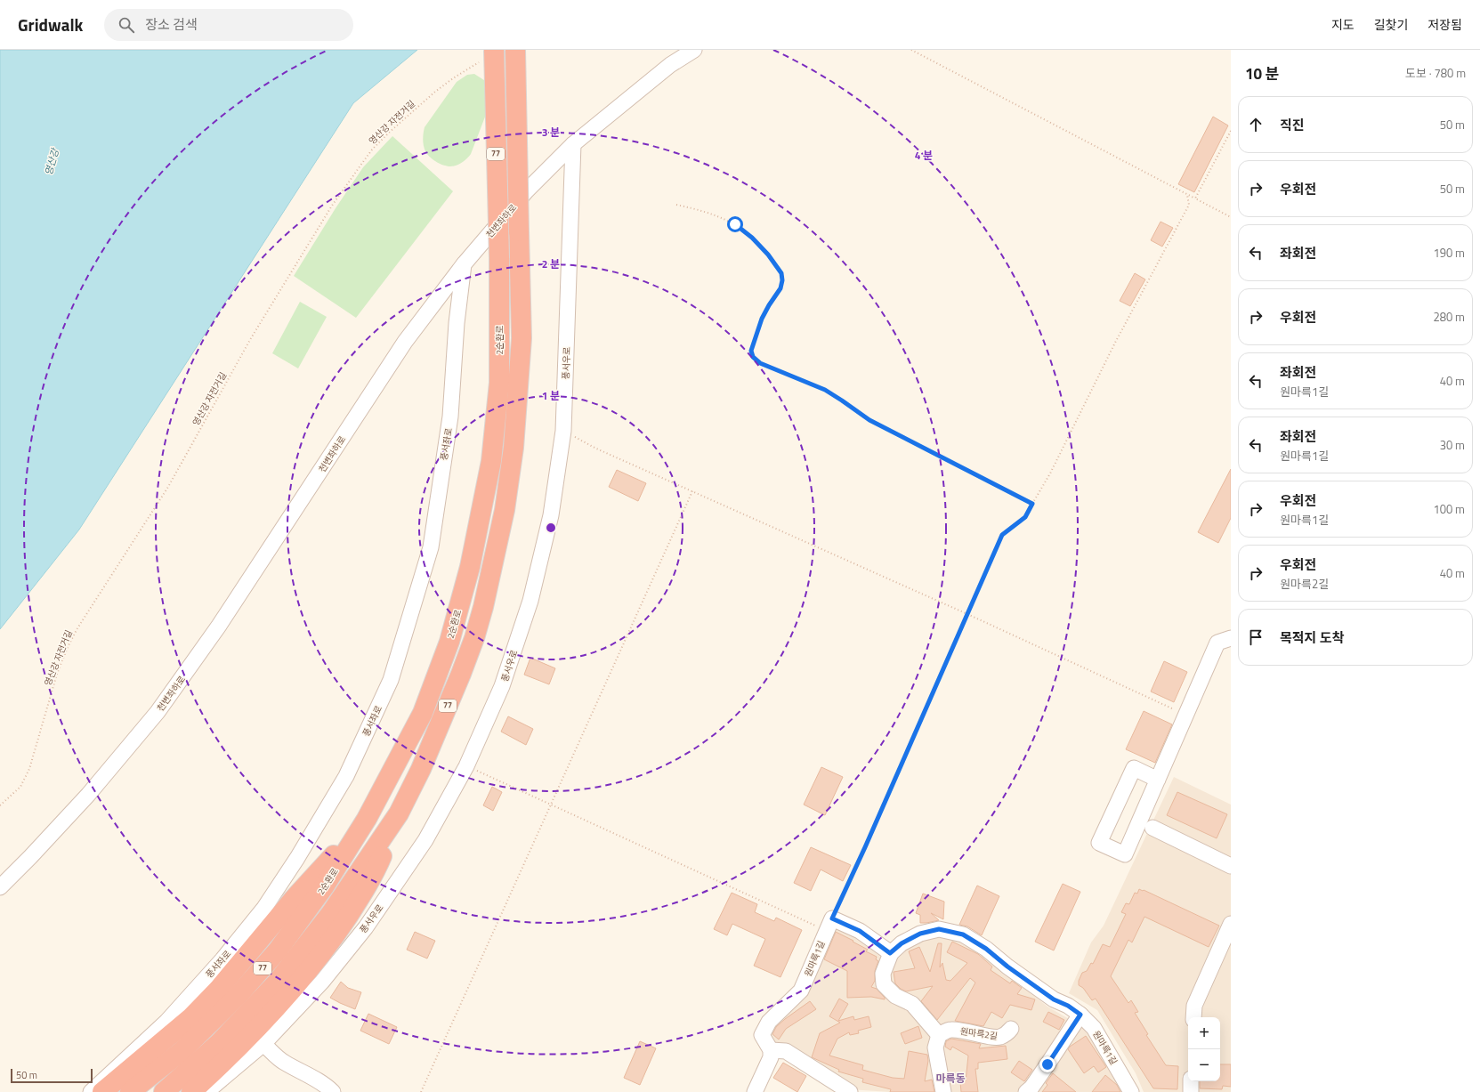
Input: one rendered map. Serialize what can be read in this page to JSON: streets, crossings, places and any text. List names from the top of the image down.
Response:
{
  "streets": {
    "highway": ["77", "2순환로"],
    "street": [
      "천변좌하로",
      "풍서우로",
      "풍서좌로",
      "원마륵1길",
      "원마륵2길"
    ],
    "path": ["영산강 자전거길"]
  },
  "crossings": [
    ["영산강 자전거길", "2순환로"],
    ["천변좌하로", "풍서우로"],
    ["천변좌하로", "풍서좌로"]
  ],
  "districts": ["마륵동"],
  "water": ["영산강"],
  "scale_bar": "50 m",
  "page": {
    "header": "Gridwalk",
    "search": "장소 검색",
    "nav": ["지도", "길찾기", "저장됨"],
    "heading": ["10 분", "도보 · 780 m"],
    "list": [
      ["직진", "50 m"],
      ["우회전", "50 m"],
      ["좌회전", "190 m"],
      ["우회전", "280 m"],
      ["좌회전", "원마륵1길", "40 m"],
      ["좌회전", "원마륵1길", "30 m"],
      ["우회전", "원마륵1길", "100 m"],
      ["우회전", "원마륵2길", "40 m"],
      "목적지 도착"
    ],
    "map_buttons": ["+", "−"],
    "scale": "50 m"
  },
  "rings": [
    "3 분",
    "4 분",
    "2 분",
    "1 분"
  ]
}
